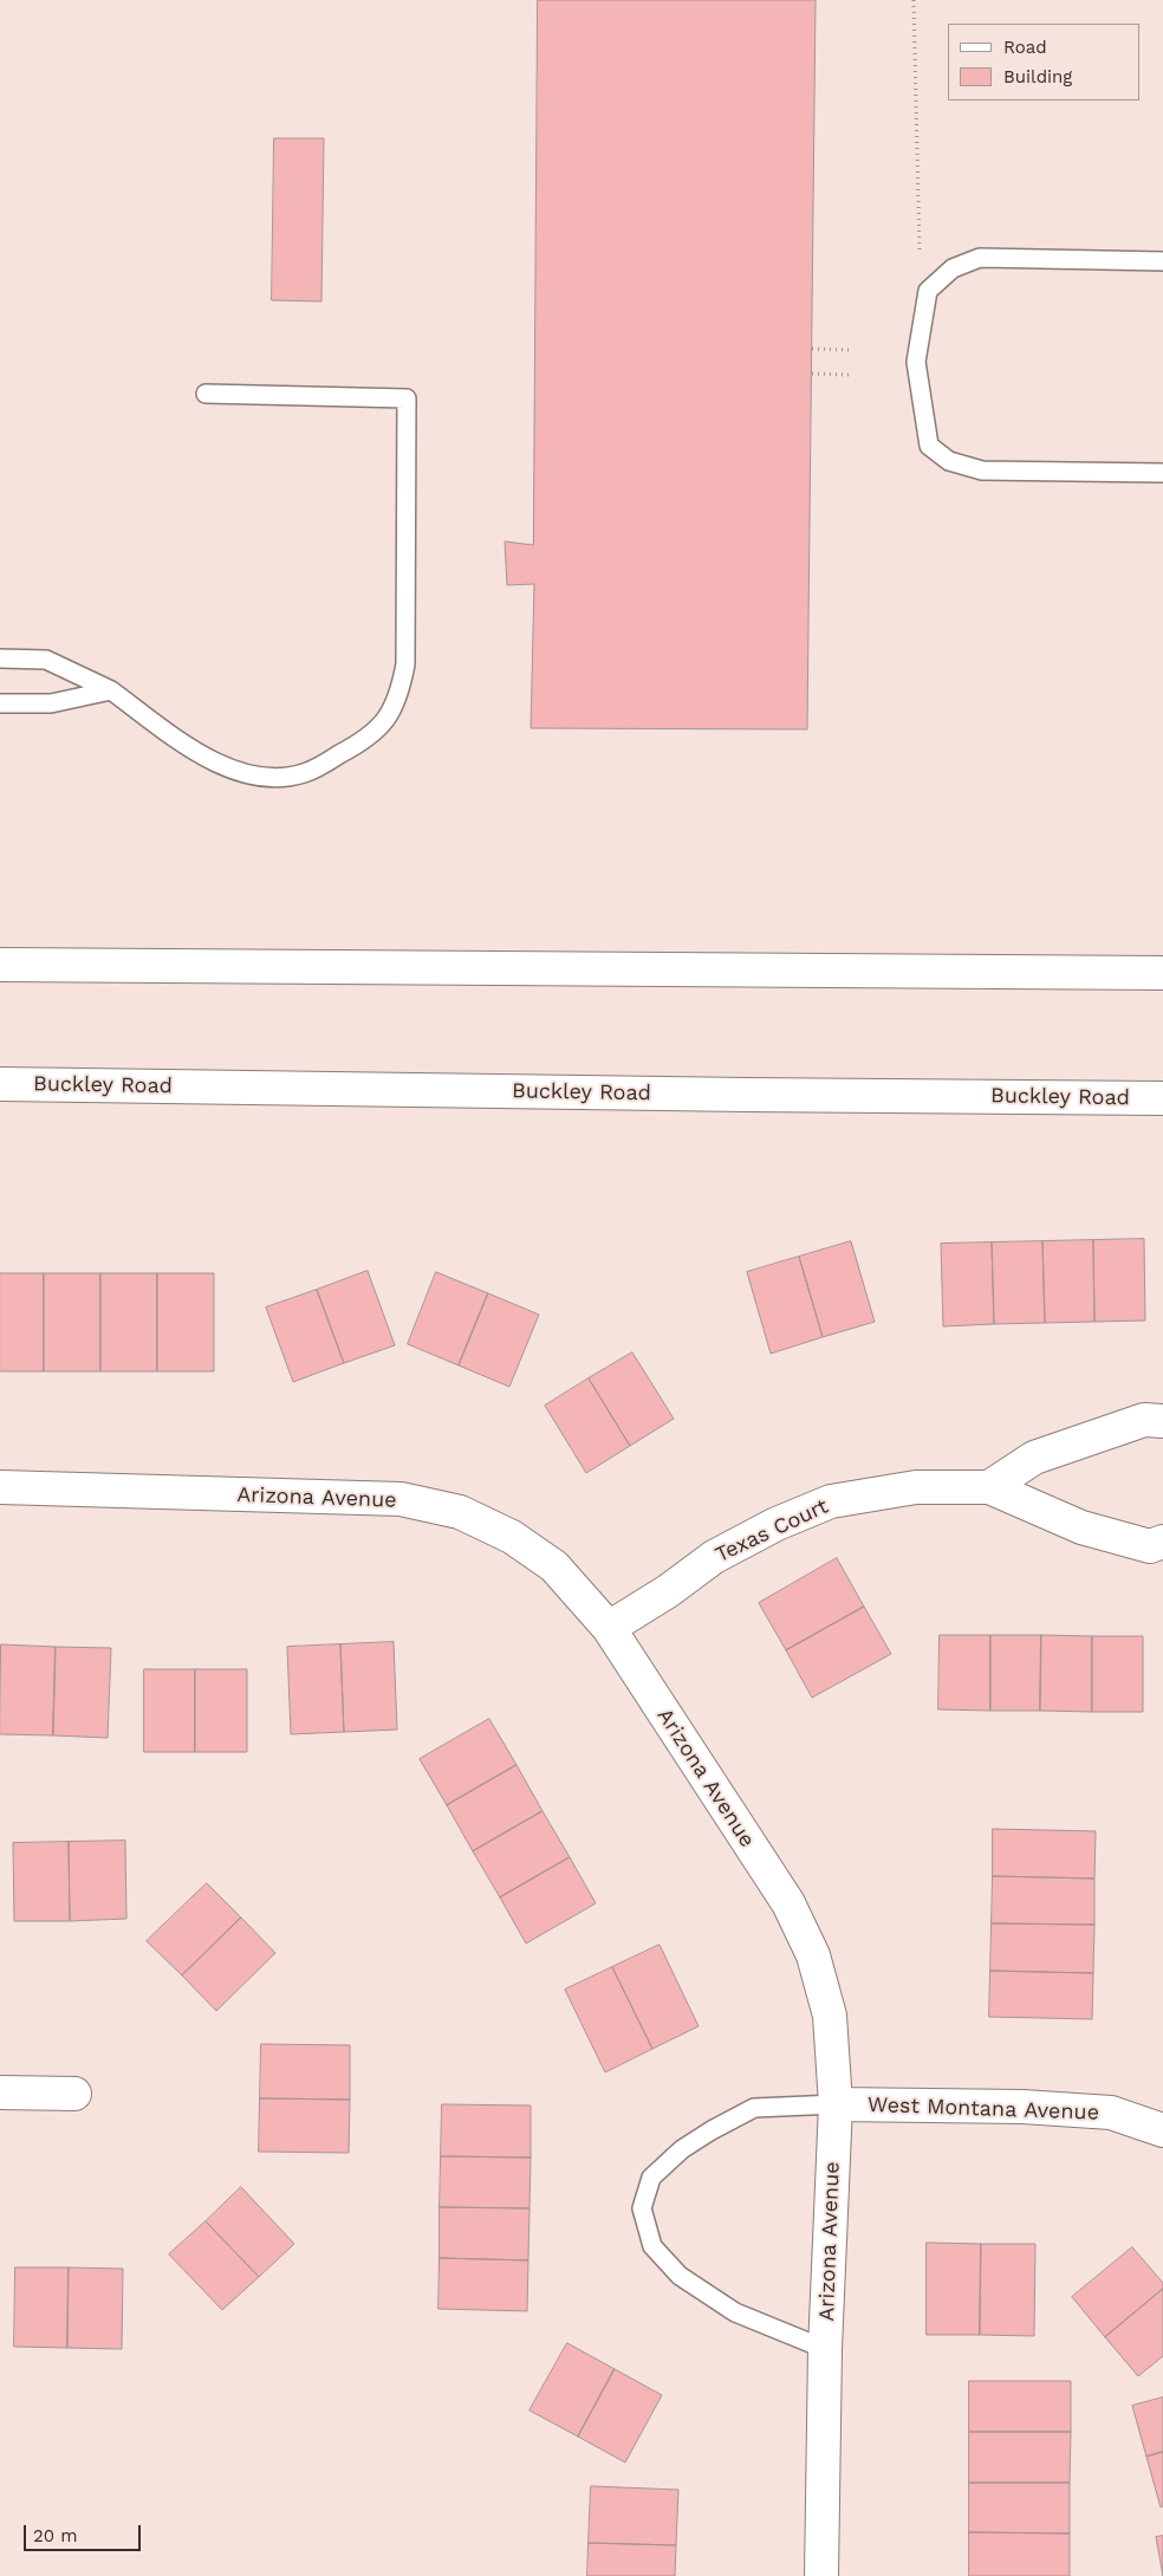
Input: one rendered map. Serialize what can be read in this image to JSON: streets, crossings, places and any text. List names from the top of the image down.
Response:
{
  "streets": {
    "main road": [
      "Buckley Road",
      "Arizona Avenue",
      "Texas Court",
      "West Montana Avenue"
    ]
  },
  "crossings": [
    ["Arizona Avenue", "Texas Court"],
    ["Arizona Avenue", "West Montana Avenue"]
  ],
  "legend": ["Road", "Building"],
  "scale_bar": "20 m"
}
